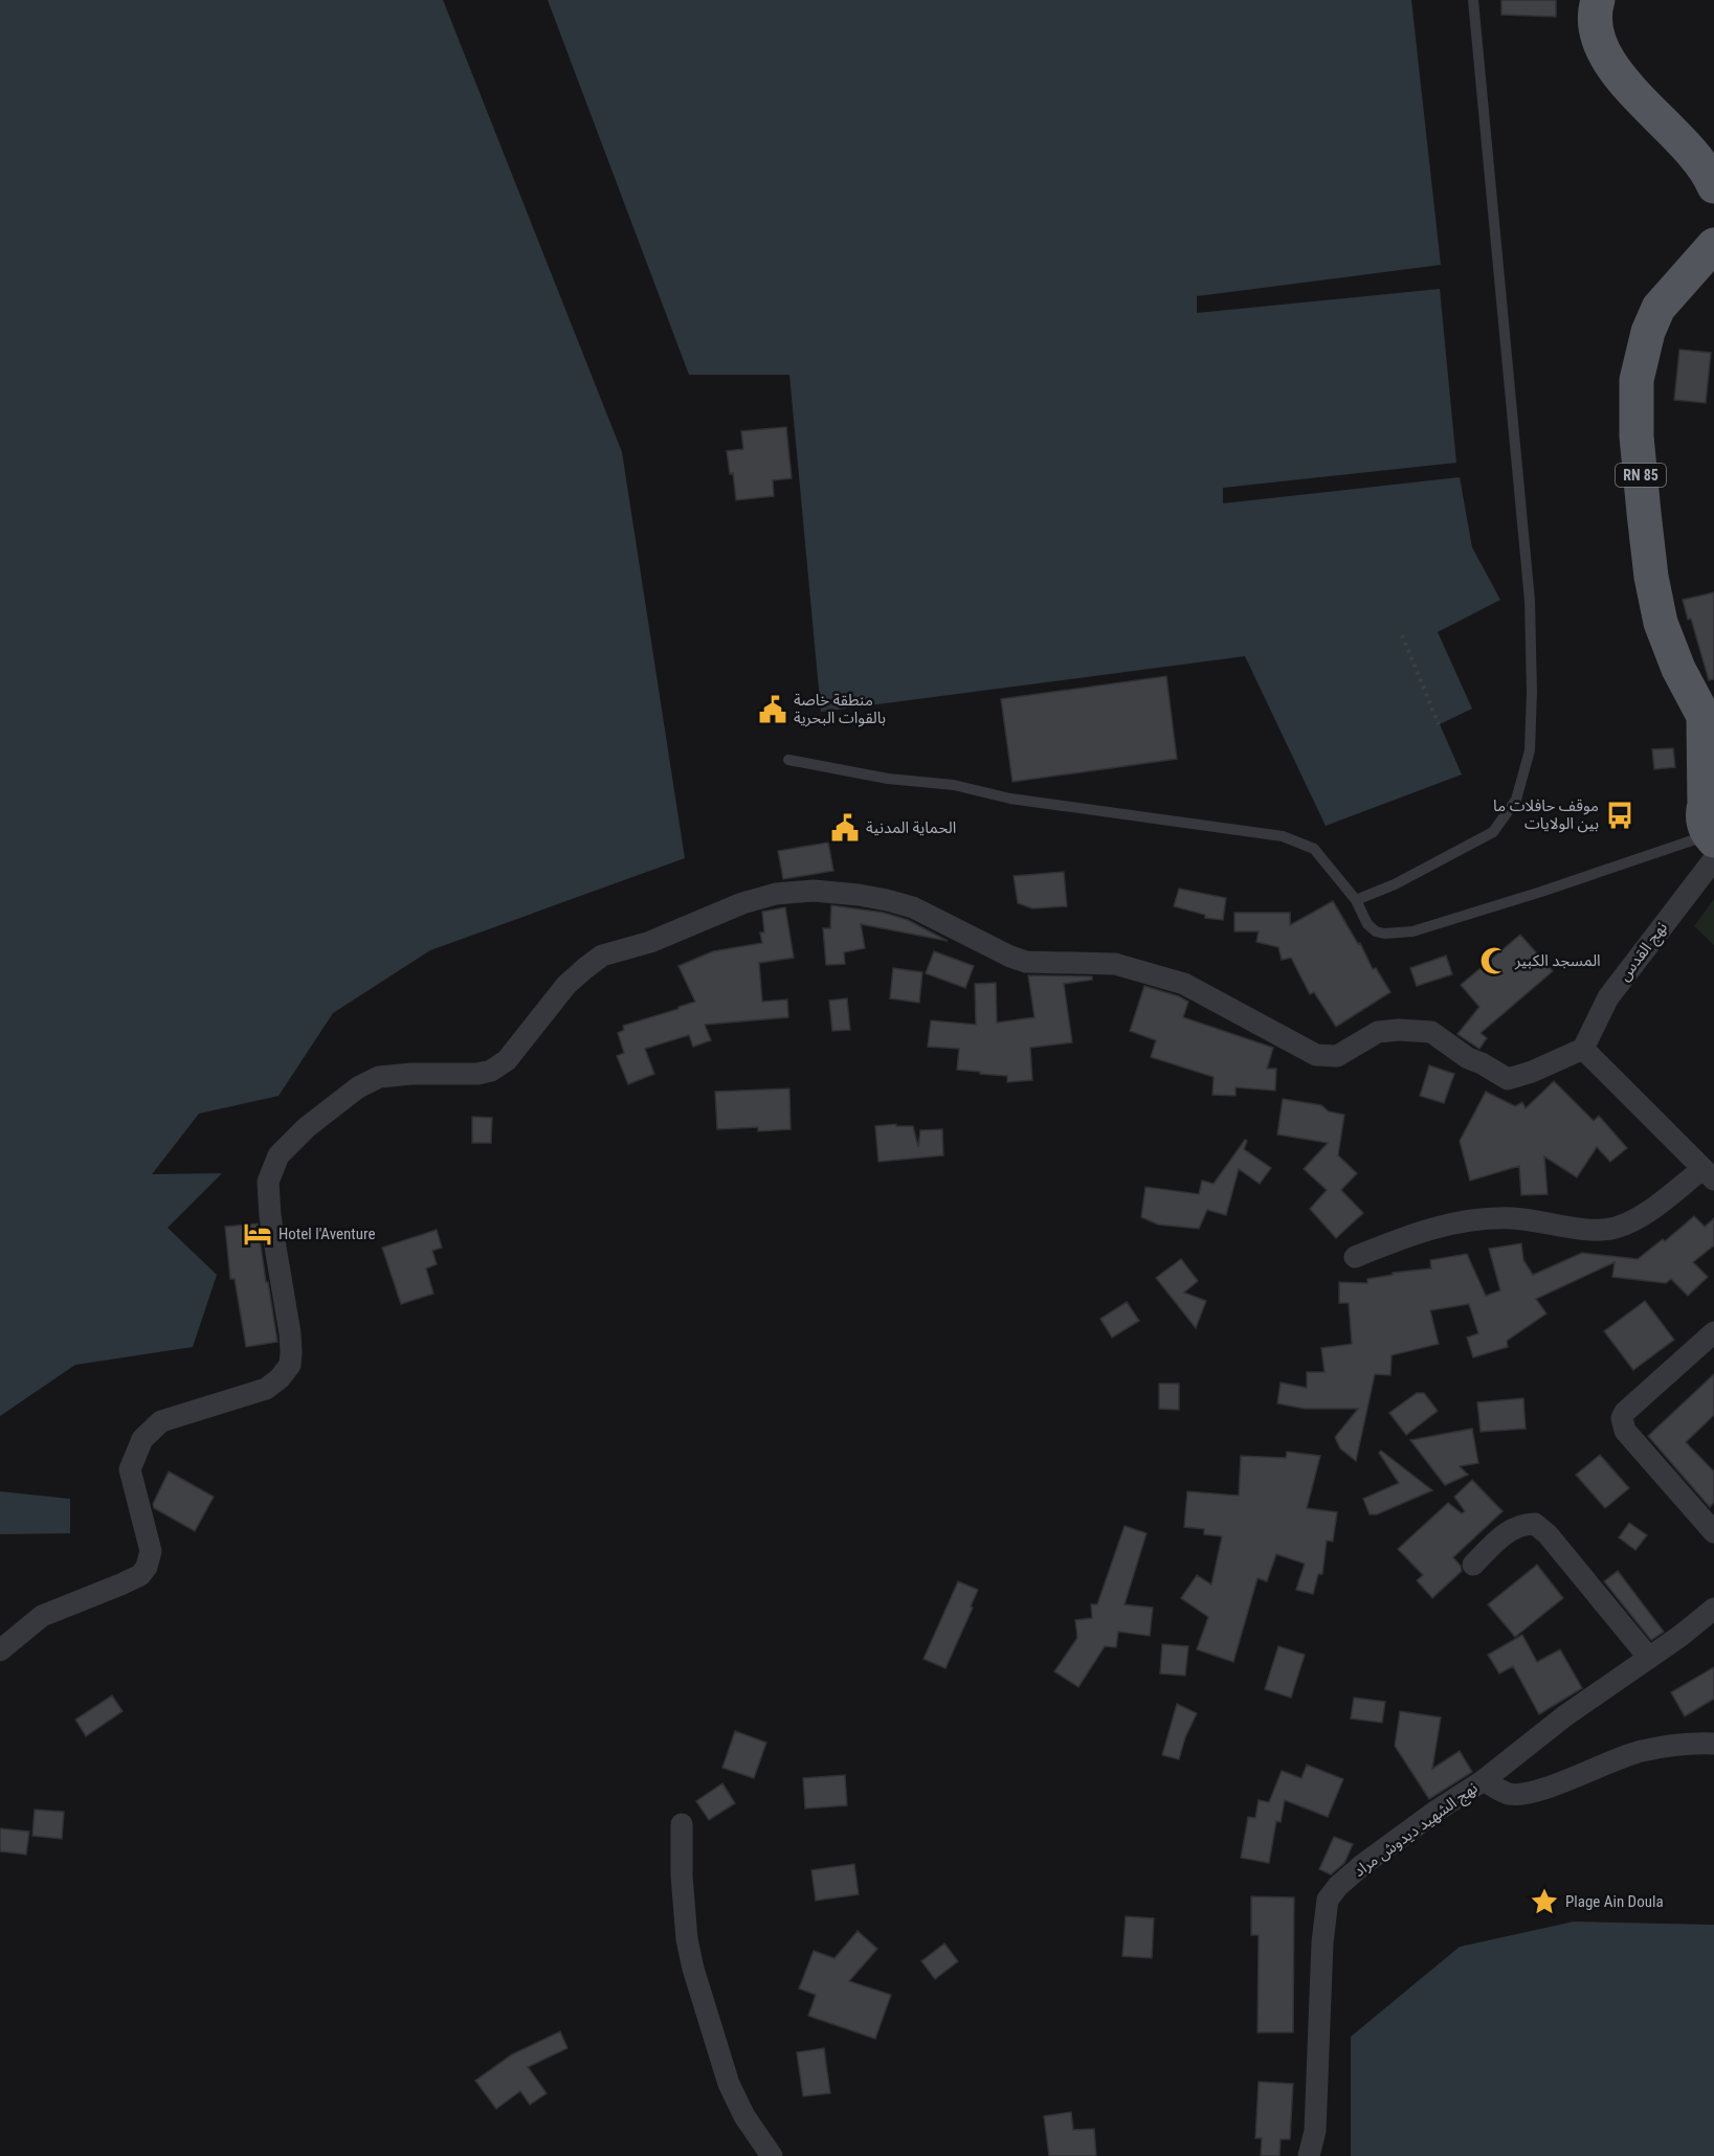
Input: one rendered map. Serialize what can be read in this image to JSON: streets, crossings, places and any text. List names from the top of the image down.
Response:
{
  "streets": {
    "main road": ["RN 85"],
    "street": ["نهج القدس", "نهج الشهيد ديدوش مراد"]
  },
  "crossings": [
    ["RN 85", "نهج القدس"]
  ],
  "places": {
    "public building": ["منطقة خاصة بالقوات البحرية", "الحماية المدنية"],
    "bus stop": ["موقف حافلات ما بين الولايات"],
    "mosque": ["المسجد الكبير"],
    "hotel": ["Hotel l'Aventure"],
    "place": ["Plage Ain Doula"]
  }
}
